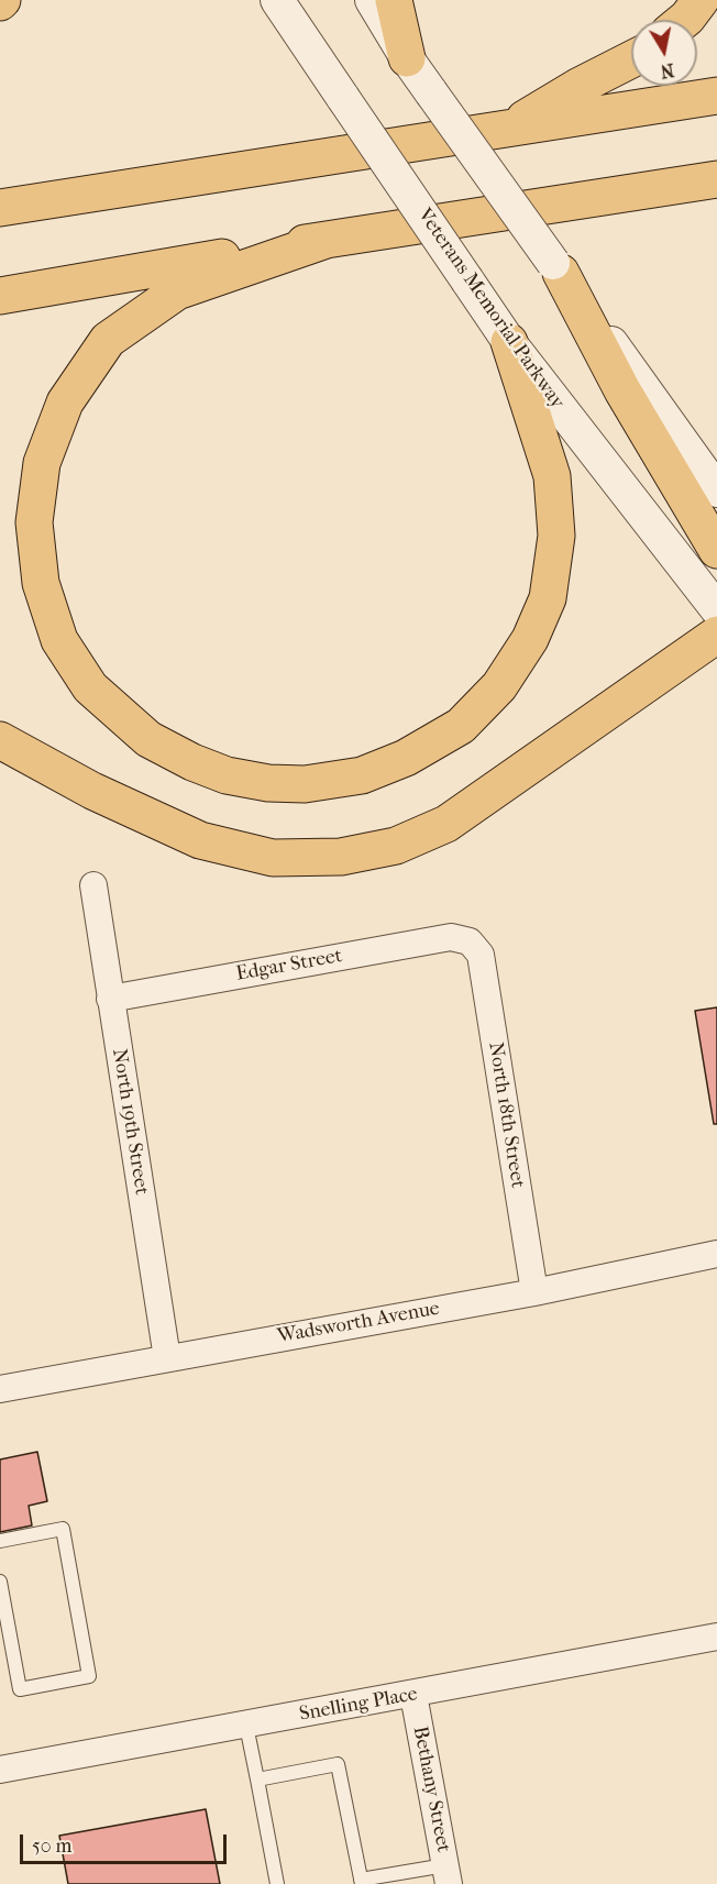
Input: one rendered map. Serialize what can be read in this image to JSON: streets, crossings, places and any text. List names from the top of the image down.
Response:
{
  "streets": {
    "street": [
      "Veterans Memorial Parkway",
      "Edgar Street",
      "North 18th Street",
      "North 19th Street",
      "Wadsworth Avenue",
      "Snelling Place",
      "Bethany Street"
    ]
  },
  "crossings": [
    ["Edgar Street", "North 18th Street"],
    ["Edgar Street", "North 19th Street"],
    ["North 18th Street", "Wadsworth Avenue"],
    ["North 19th Street", "Wadsworth Avenue"],
    ["Snelling Place", "Bethany Street"]
  ],
  "scale_bar": "50 m",
  "north": "bottom"
}
